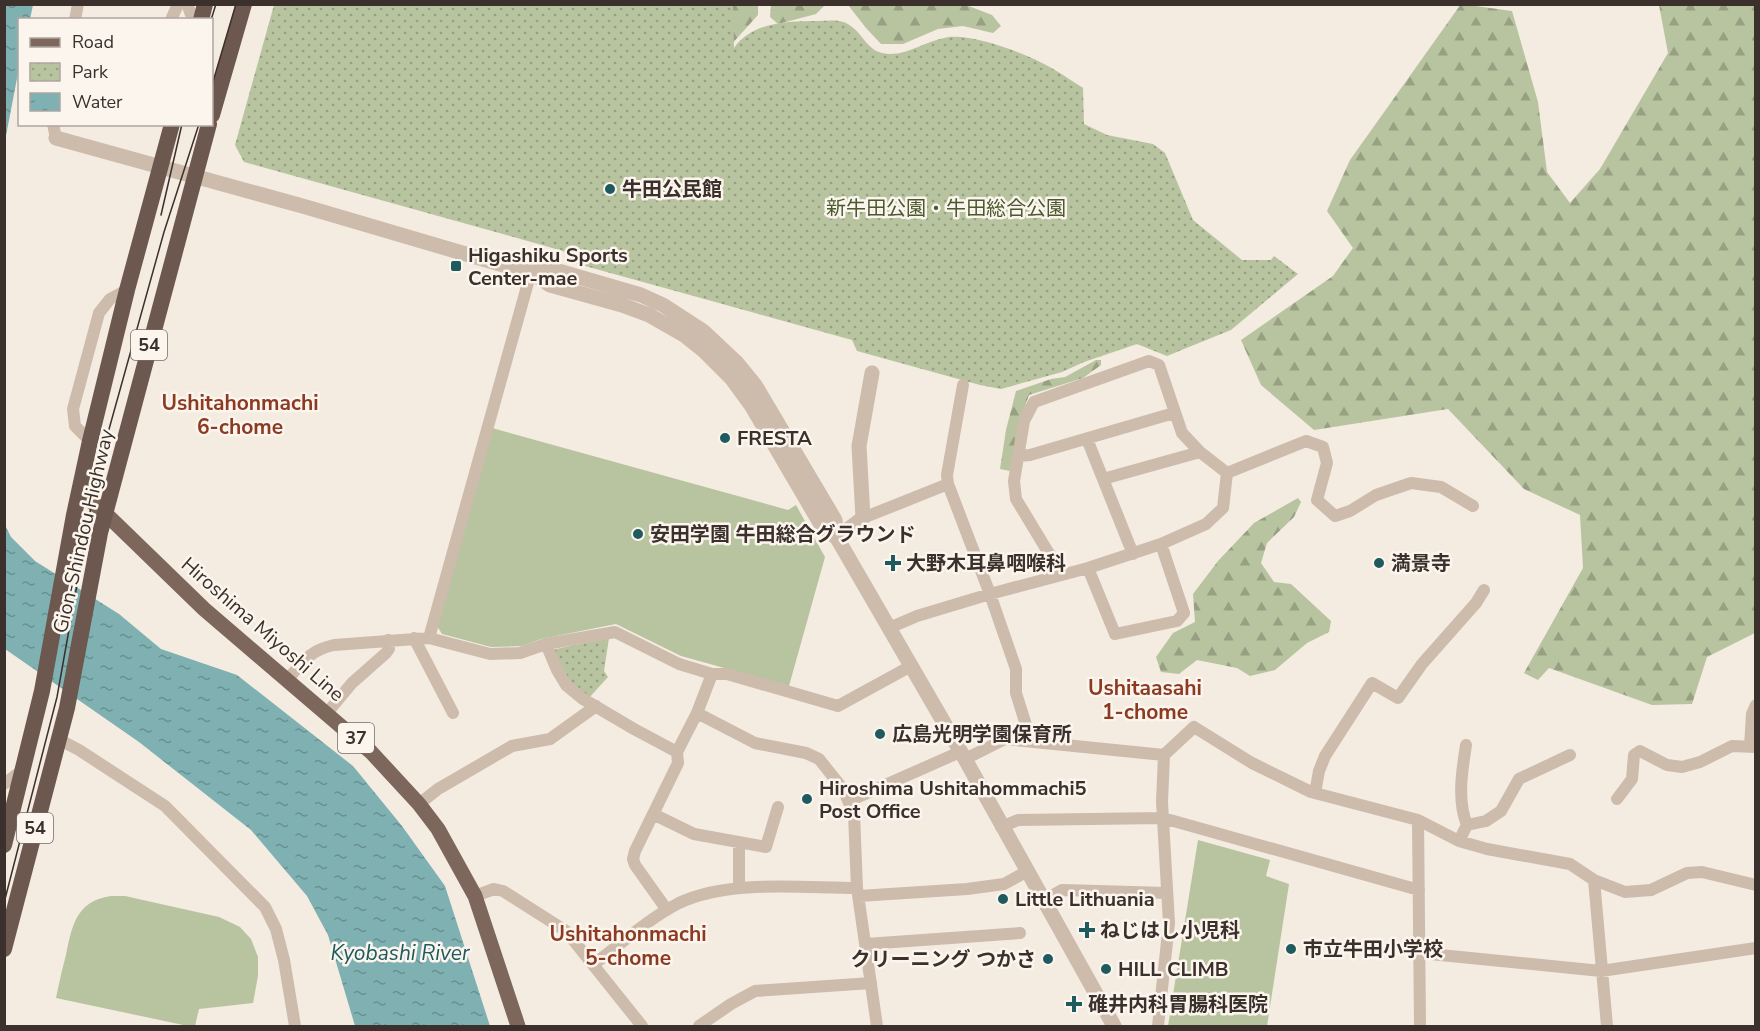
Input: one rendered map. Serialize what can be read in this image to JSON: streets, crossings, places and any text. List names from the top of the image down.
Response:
{
  "streets": {
    "highway": ["54", "Gion-Shindou Highway"],
    "main road": ["Hiroshima Miyoshi Line", "37"]
  },
  "crossings": [
    ["54", "Gion-Shindou Highway"],
    ["54", "Hiroshima Miyoshi Line"],
    ["Gion-Shindou Highway", "Hiroshima Miyoshi Line"]
  ],
  "districts": ["Ushitahonmachi 6-chome", "Ushitaasahi 1-chome", "Ushitahonmachi 5-chome"],
  "water": ["Kyobashi River"],
  "parks": ["新牛田公園・牛田総合公園"],
  "places": {
    "other": [
      "牛田公民館",
      "FRESTA",
      "安田学園 牛田総合グラウンド",
      "満景寺",
      "広島光明学園保育所",
      "Hiroshima Ushitahommachi5 Post Office",
      "Little Lithuania",
      "市立牛田小学校",
      "クリーニング つかさ",
      "HILL CLIMB"
    ],
    "transit": ["Higashiku Sports Center-mae"],
    "health": ["大野木耳鼻咽喉科", "ねじはし小児科", "碓井内科胃腸科医院"]
  },
  "legend": ["Road", "Park", "Water"]
}
